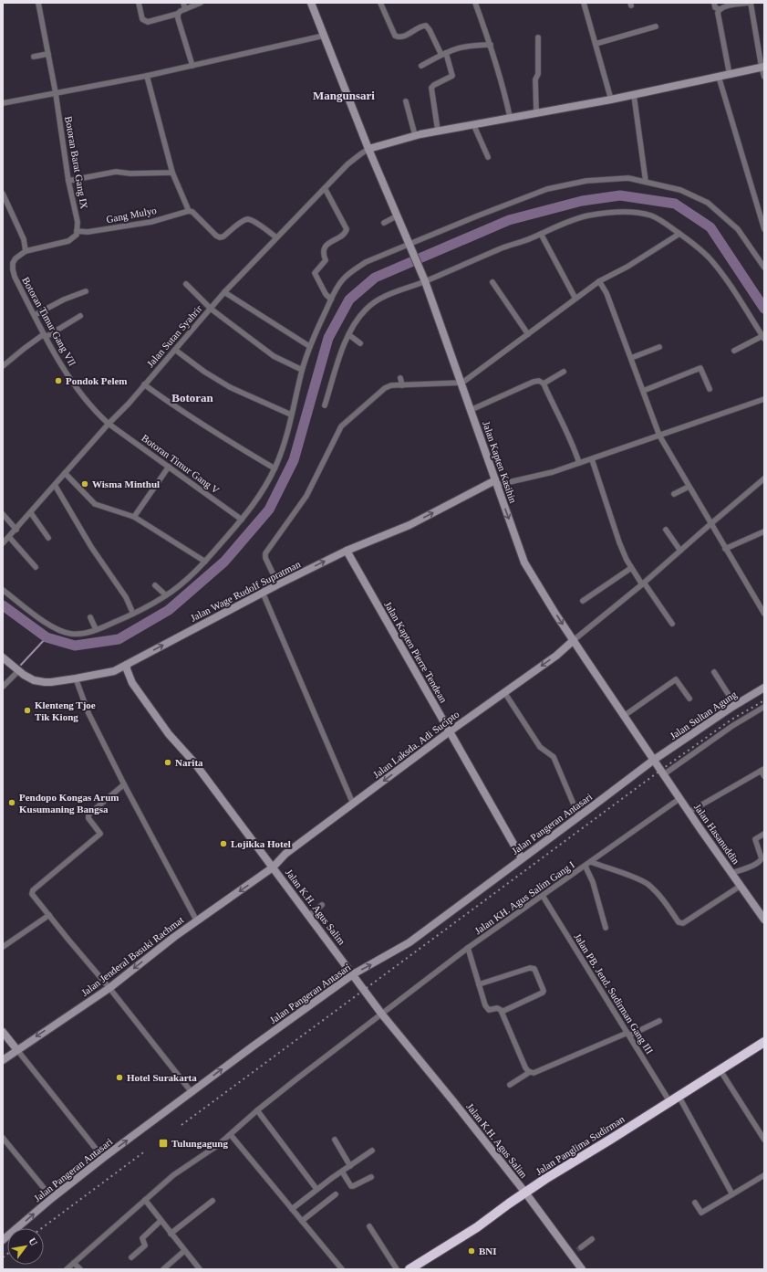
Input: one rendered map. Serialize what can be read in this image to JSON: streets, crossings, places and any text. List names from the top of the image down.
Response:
{
  "streets": {
    "highway": ["Jalan Panglima Sudirman"],
    "street": [
      "Botoran Barat Gang IX",
      "Gang Mulyo",
      "Botoran Timur Gang VII",
      "Jalan Sutan Syahrir",
      "Jalan Kapten Kasihin",
      "Botoran Timur Gang V",
      "Jalan Wage Rudolf Supratman",
      "Jalan Kapten Pierre Tendean",
      "Jalan Sultan Agung",
      "Jalan Laksda. Adi Sucipto",
      "Jalan Pangeran Antasari",
      "Jalan Hasanuddin",
      "Jalan KH. Agus Salim Gang I",
      "Jalan K.H. Agus Salim",
      "Jalan Jenderal Basuki Rachmat",
      "Jalan PB. Jend. Sudirman Gang III"
    ]
  },
  "crossings": [
    ["Botoran Barat Gang IX", "Gang Mulyo"],
    ["Botoran Timur Gang VII", "Jalan Sutan Syahrir"],
    ["Botoran Timur Gang VII", "Botoran Timur Gang V"],
    ["Jalan Sutan Syahrir", "Jalan Kapten Kasihin"],
    ["Jalan Sutan Syahrir", "Botoran Timur Gang V"],
    ["Jalan Kapten Kasihin", "Jalan Wage Rudolf Supratman"],
    ["Jalan Kapten Kasihin", "Jalan Sultan Agung"],
    ["Jalan Kapten Kasihin", "Jalan Laksda. Adi Sucipto"],
    ["Jalan Kapten Kasihin", "Jalan Pangeran Antasari"],
    ["Jalan Kapten Kasihin", "Jalan Hasanuddin"],
    ["Jalan Wage Rudolf Supratman", "Jalan Kapten Pierre Tendean"],
    ["Jalan Wage Rudolf Supratman", "Jalan K.H. Agus Salim"],
    ["Jalan Kapten Pierre Tendean", "Jalan Laksda. Adi Sucipto"],
    ["Jalan Kapten Pierre Tendean", "Jalan Pangeran Antasari"],
    ["Jalan Sultan Agung", "Jalan Pangeran Antasari"],
    ["Jalan Sultan Agung", "Jalan Hasanuddin"],
    ["Jalan Laksda. Adi Sucipto", "Jalan K.H. Agus Salim"],
    ["Jalan Laksda. Adi Sucipto", "Jalan Jenderal Basuki Rachmat"],
    ["Jalan Pangeran Antasari", "Jalan Hasanuddin"],
    ["Jalan Pangeran Antasari", "Jalan K.H. Agus Salim"],
    ["Jalan Hasanuddin", "Jalan KH. Agus Salim Gang I"],
    ["Jalan KH. Agus Salim Gang I", "Jalan K.H. Agus Salim"],
    ["Jalan KH. Agus Salim Gang I", "Jalan PB. Jend. Sudirman Gang III"],
    ["Jalan K.H. Agus Salim", "Jalan Jenderal Basuki Rachmat"],
    ["Jalan K.H. Agus Salim", "Jalan Panglima Sudirman"],
    ["Jalan PB. Jend. Sudirman Gang III", "Jalan Panglima Sudirman"]
  ],
  "one_way": ["Jalan Laksda. Adi Sucipto", "Jalan Pangeran Antasari", "Jalan Jenderal Basuki Rachmat"],
  "districts": ["Mangunsari", "Botoran"],
  "places": {
    "other": [
      "Pondok Pelem",
      "Wisma Minthul",
      "Klenteng Tjoe Tik Kiong",
      "Narita",
      "Pendopo Kongas Arum Kusumaning Bangsa",
      "Lojikka Hotel",
      "Hotel Surakarta",
      "BNI"
    ],
    "transit": ["Tulungagung"]
  },
  "north": "top right"
}
